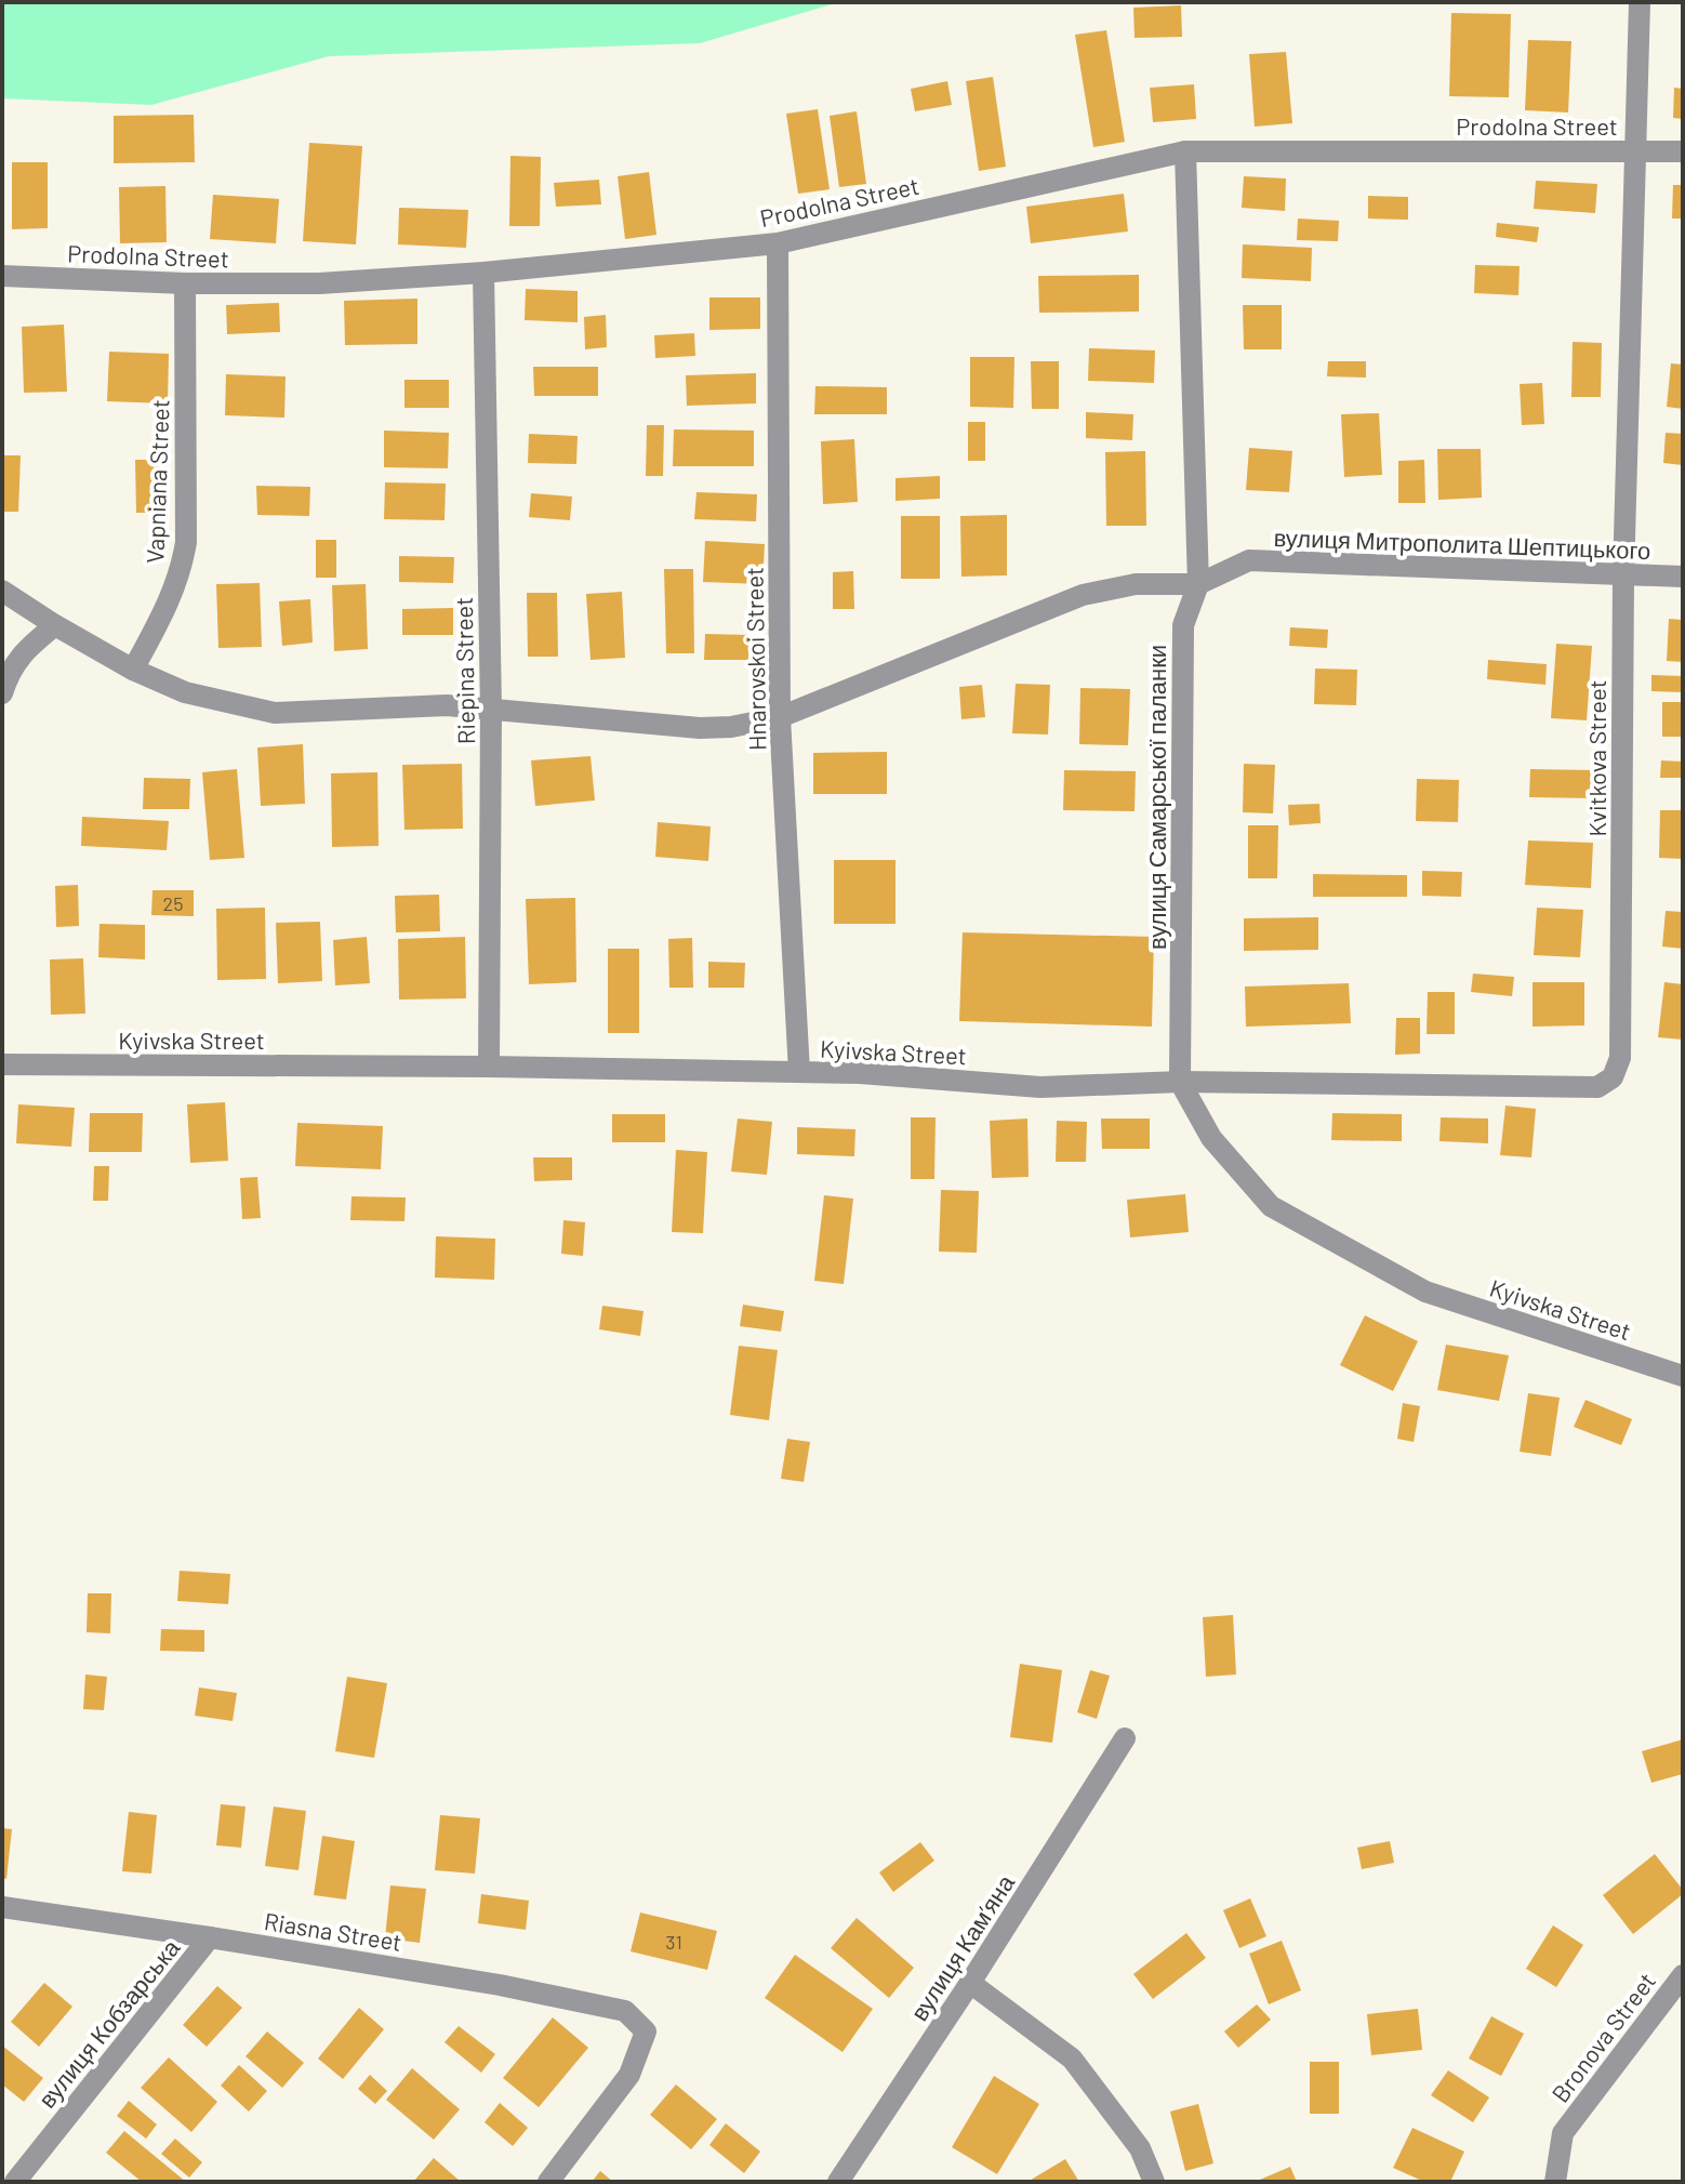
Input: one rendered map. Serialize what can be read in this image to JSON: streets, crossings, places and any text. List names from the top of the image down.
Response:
{
  "streets": {
    "street": [
      "Prodolna Street",
      "Vapniana Street",
      "вулиця Митрополита Шептицького",
      "Hnarovskoi Street",
      "Riepina Street",
      "Kvitkova Street",
      "вулиця Самарської паланки",
      "Kyivska Street",
      "Riasna Street",
      "вулиця Кам’яна",
      "вулиця Кобзарська",
      "Bronova Street"
    ]
  },
  "crossings": [
    ["Prodolna Street", "Vapniana Street"],
    ["Prodolna Street", "Hnarovskoi Street"],
    ["Prodolna Street", "Riepina Street"],
    ["Prodolna Street", "Kvitkova Street"],
    ["Prodolna Street", "вулиця Самарської паланки"],
    ["Vapniana Street", "вулиця Митрополита Шептицького"],
    ["вулиця Митрополита Шептицького", "Hnarovskoi Street"],
    ["вулиця Митрополита Шептицького", "Riepina Street"],
    ["вулиця Митрополита Шептицького", "Kvitkova Street"],
    ["вулиця Митрополита Шептицького", "вулиця Самарської паланки"],
    ["Hnarovskoi Street", "Kyivska Street"],
    ["Riepina Street", "Kyivska Street"],
    ["Kvitkova Street", "вулиця Самарської паланки"],
    ["Kvitkova Street", "Kyivska Street"],
    ["вулиця Самарської паланки", "Kyivska Street"],
    ["Riasna Street", "вулиця Кобзарська"]
  ],
  "house_numbers": ["25", "31"]
}
